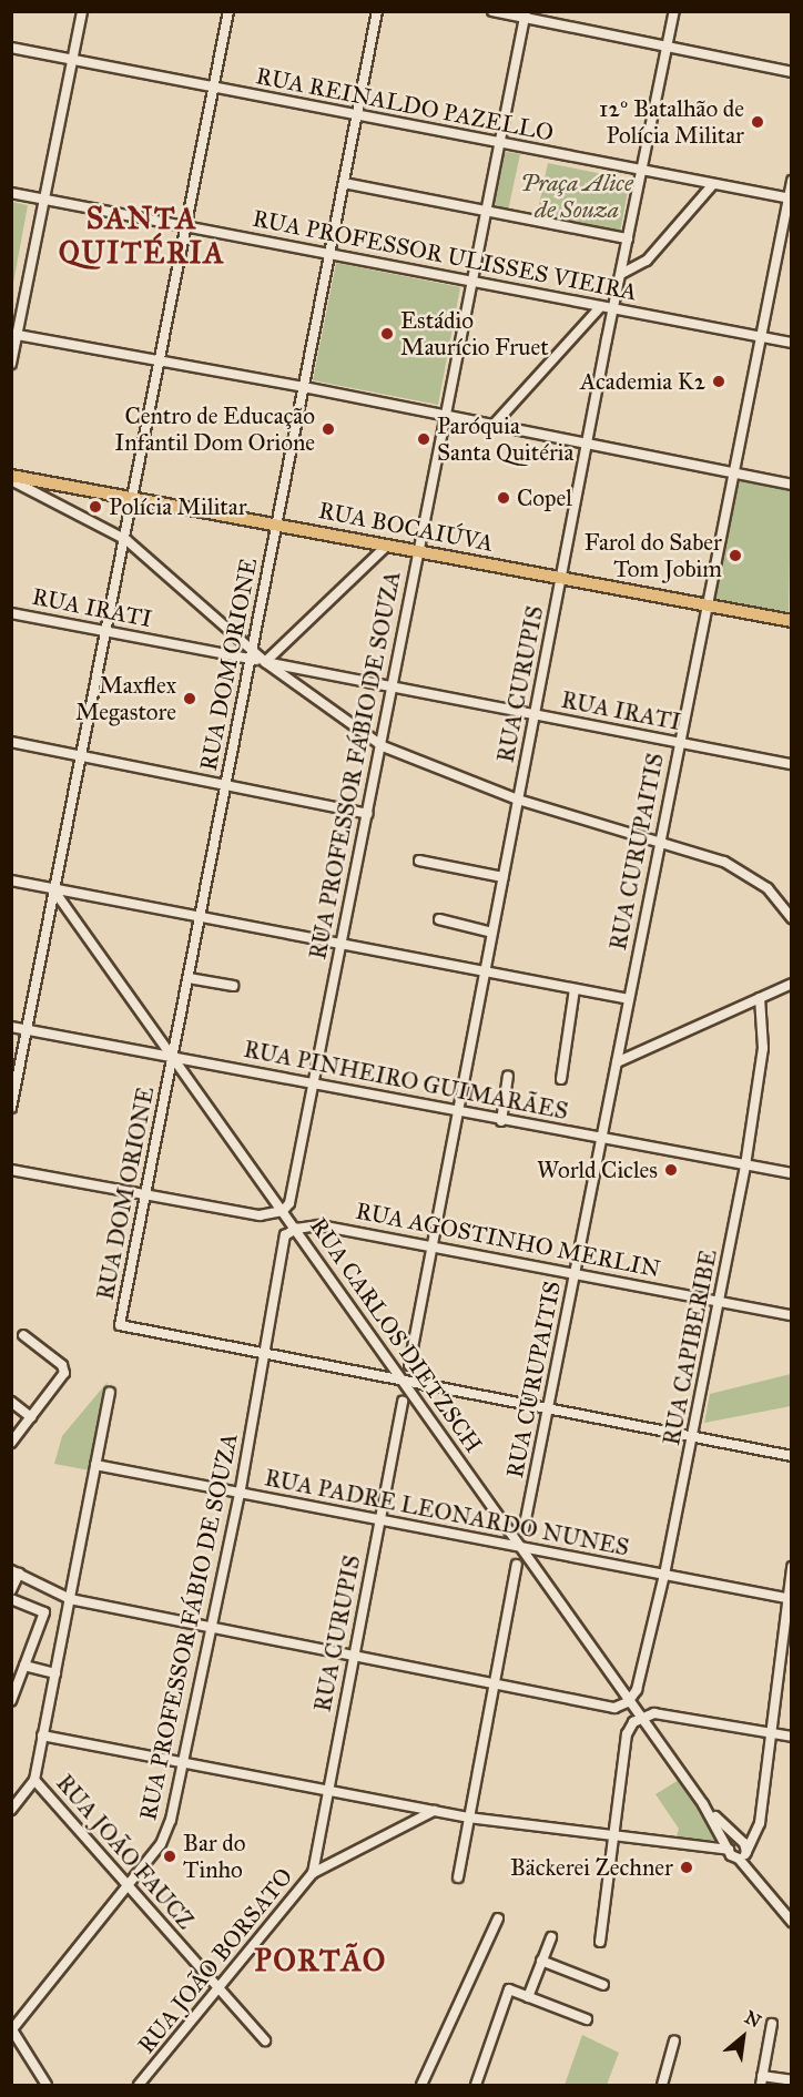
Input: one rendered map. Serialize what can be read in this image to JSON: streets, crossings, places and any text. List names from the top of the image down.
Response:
{
  "streets": {
    "main road": ["RUA BOCAIÚVA"],
    "street": [
      "RUA REINALDO PAZELLO",
      "RUA PROFESSOR ULISSES VIEIRA",
      "RUA IRATI",
      "RUA DOM ORIONE",
      "RUA CURUPIS",
      "RUA PROFESSOR FÁBIO DE SOUZA",
      "RUA CURUPAITIS",
      "RUA PINHEIRO GUIMARÃES",
      "RUA AGOSTINHO MERLIN",
      "RUA CARLOS DIETZSCH",
      "RUA CAPIBERIBE",
      "RUA PADRE LEONARDO NUNES",
      "RUA JOÃO FAUCZ",
      "RUA JOÃO BORSATO"
    ]
  },
  "crossings": [
    ["RUA REINALDO PAZELLO", "RUA DOM ORIONE"],
    ["RUA REINALDO PAZELLO", "RUA CURUPIS"],
    ["RUA REINALDO PAZELLO", "RUA PROFESSOR FÁBIO DE SOUZA"],
    ["RUA REINALDO PAZELLO", "RUA CURUPAITIS"],
    ["RUA PROFESSOR ULISSES VIEIRA", "RUA DOM ORIONE"],
    ["RUA PROFESSOR ULISSES VIEIRA", "RUA CURUPIS"],
    ["RUA PROFESSOR ULISSES VIEIRA", "RUA PROFESSOR FÁBIO DE SOUZA"],
    ["RUA PROFESSOR ULISSES VIEIRA", "RUA CURUPAITIS"],
    ["RUA BOCAIÚVA", "RUA DOM ORIONE"],
    ["RUA BOCAIÚVA", "RUA CURUPIS"],
    ["RUA BOCAIÚVA", "RUA PROFESSOR FÁBIO DE SOUZA"],
    ["RUA BOCAIÚVA", "RUA CURUPAITIS"],
    ["RUA IRATI", "RUA DOM ORIONE"],
    ["RUA IRATI", "RUA CURUPIS"],
    ["RUA IRATI", "RUA PROFESSOR FÁBIO DE SOUZA"],
    ["RUA IRATI", "RUA CURUPAITIS"],
    ["RUA DOM ORIONE", "RUA PROFESSOR FÁBIO DE SOUZA"],
    ["RUA DOM ORIONE", "RUA PINHEIRO GUIMARÃES"],
    ["RUA DOM ORIONE", "RUA CARLOS DIETZSCH"],
    ["RUA CURUPIS", "RUA PINHEIRO GUIMARÃES"],
    ["RUA CURUPIS", "RUA AGOSTINHO MERLIN"],
    ["RUA CURUPIS", "RUA PADRE LEONARDO NUNES"],
    ["RUA CURUPIS", "RUA JOÃO BORSATO"],
    ["RUA PROFESSOR FÁBIO DE SOUZA", "RUA PINHEIRO GUIMARÃES"],
    ["RUA PROFESSOR FÁBIO DE SOUZA", "RUA AGOSTINHO MERLIN"],
    ["RUA PROFESSOR FÁBIO DE SOUZA", "RUA CARLOS DIETZSCH"],
    ["RUA PROFESSOR FÁBIO DE SOUZA", "RUA PADRE LEONARDO NUNES"],
    ["RUA PROFESSOR FÁBIO DE SOUZA", "RUA JOÃO FAUCZ"],
    ["RUA CURUPAITIS", "RUA PINHEIRO GUIMARÃES"],
    ["RUA CURUPAITIS", "RUA AGOSTINHO MERLIN"],
    ["RUA PINHEIRO GUIMARÃES", "RUA CARLOS DIETZSCH"],
    ["RUA PINHEIRO GUIMARÃES", "RUA CAPIBERIBE"],
    ["RUA AGOSTINHO MERLIN", "RUA CARLOS DIETZSCH"],
    ["RUA AGOSTINHO MERLIN", "RUA CAPIBERIBE"],
    ["RUA CARLOS DIETZSCH", "RUA CAPIBERIBE"],
    ["RUA CARLOS DIETZSCH", "RUA PADRE LEONARDO NUNES"],
    ["RUA CAPIBERIBE", "RUA PADRE LEONARDO NUNES"],
    ["RUA JOÃO FAUCZ", "RUA JOÃO BORSATO"]
  ],
  "districts": ["SANTA QUITÉRIA", "PORTÃO"],
  "parks": ["Praça Alice de Souza"],
  "places": [
    "12º Batalhão de Polícia Militar",
    "Estádio Maurício Fruet",
    "Academia K2",
    "Centro de Educação Infantil Dom Orione",
    "Paróquia Santa Quitéria",
    "Copel",
    "Polícia Militar",
    "Farol do Saber Tom Jobim",
    "Maxflex Megastore",
    "World Cicles",
    "Bar do Tinho",
    "Bäckerei Zechner"
  ],
  "north": "top right"
}
